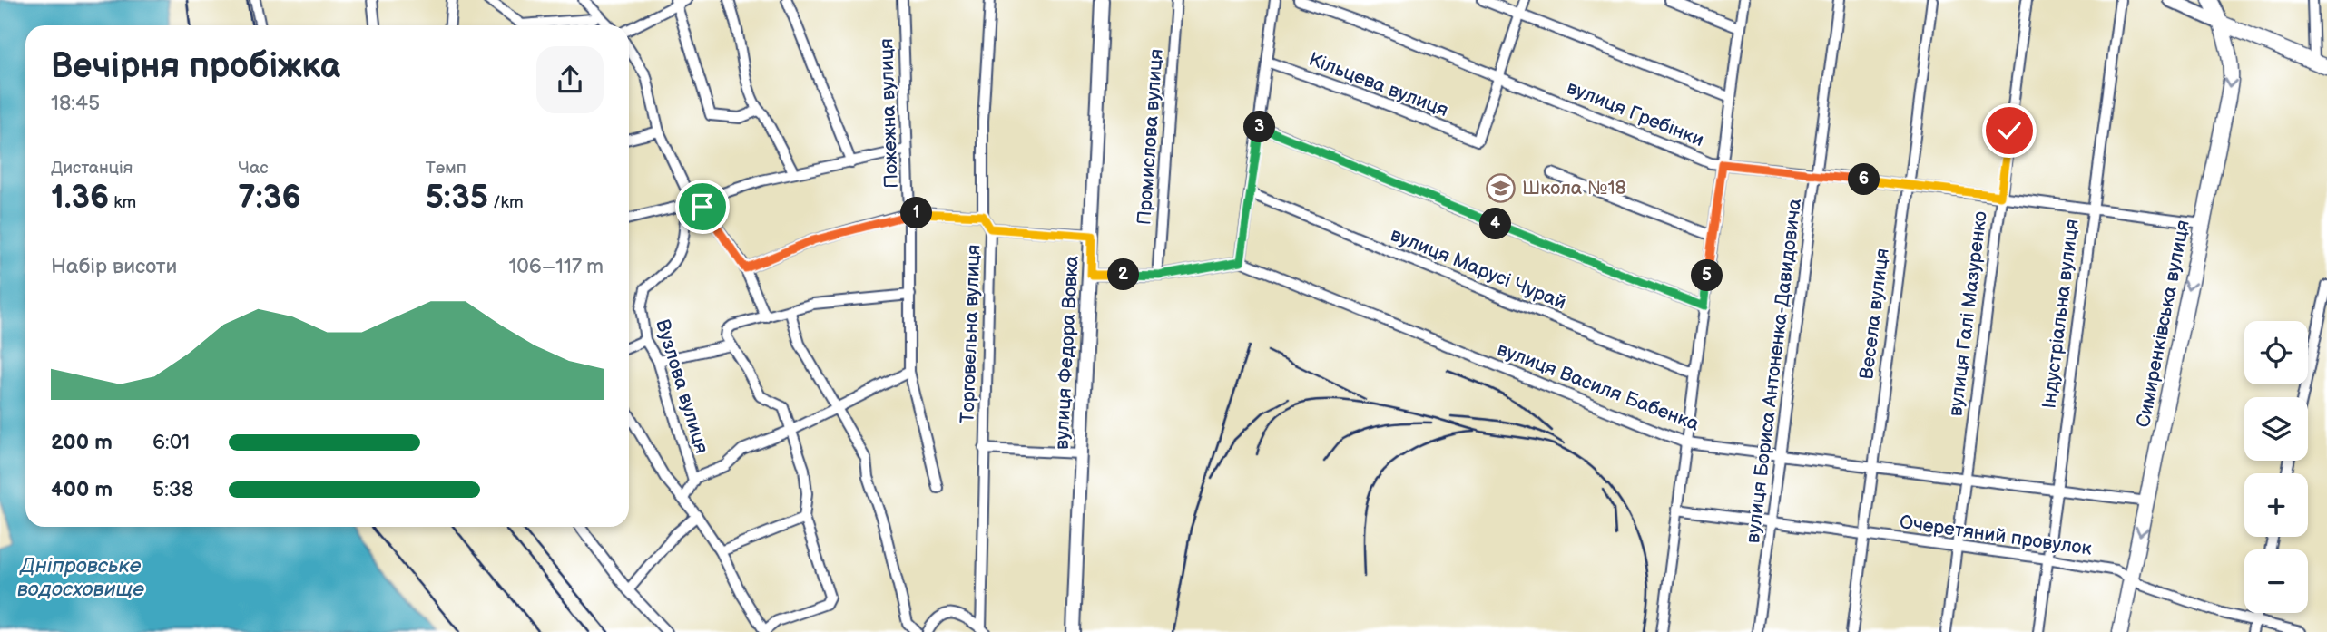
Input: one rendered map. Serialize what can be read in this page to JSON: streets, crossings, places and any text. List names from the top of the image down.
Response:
{
  "streets": {
    "main road": ["Симиренківська вулиця"],
    "street": [
      "Кільцева вулиця",
      "Пожежна вулиця",
      "вулиця Гребінки",
      "Промислова вулиця",
      "вулиця Марусі Чурай",
      "Весела вулиця",
      "вулиця Галі Мазуренко",
      "Індустріальна вулиця",
      "Торговельна вулиця",
      "вулиця Федора Вовка",
      "вулиця Бориса Антоненка-Давидовича",
      "Вузлова вулиця",
      "вулиця Василя Бабенка",
      "Очеретяний провулок"
    ]
  },
  "crossings": [
    ["Кільцева вулиця", "вулиця Гребінки"],
    ["вулиця Гребінки", "Весела вулиця"],
    ["вулиця Гребінки", "вулиця Галі Мазуренко"],
    ["вулиця Гребінки", "Індустріальна вулиця"],
    ["вулиця Гребінки", "Симиренківська вулиця"],
    ["вулиця Гребінки", "вулиця Бориса Антоненка-Давидовича"],
    ["Весела вулиця", "вулиця Василя Бабенка"],
    ["Весела вулиця", "Очеретяний провулок"],
    ["вулиця Галі Мазуренко", "вулиця Василя Бабенка"],
    ["вулиця Галі Мазуренко", "Очеретяний провулок"],
    ["Індустріальна вулиця", "вулиця Василя Бабенка"],
    ["Індустріальна вулиця", "Очеретяний провулок"],
    ["Симиренківська вулиця", "вулиця Василя Бабенка"],
    ["Симиренківська вулиця", "Очеретяний провулок"],
    ["вулиця Бориса Антоненка-Давидовича", "вулиця Василя Бабенка"],
    ["вулиця Бориса Антоненка-Давидовича", "Очеретяний провулок"]
  ],
  "one_way": ["Симиренківська вулиця"],
  "water": ["Дніпровське водосховище"],
  "places": {
    "school or university": ["Школа №18"]
  },
  "page": {
    "heading": ["Вечірня пробіжка", "18:45"],
    "pins": [
      "3",
      "6",
      "1",
      "4",
      "2",
      "5"
    ],
    "stats": [
      ["Дистанція", "1.36 km"],
      ["Час", "7:36"],
      ["Темп", "5:35 /km"]
    ],
    "chart": ["Набір висоти", "106–117 m"],
    "map_buttons": ["+", "−"],
    "list": [
      {
        "name": "200 m",
        "note": "6:01"
      },
      {
        "name": "400 m",
        "note": "5:38"
      }
    ]
  }
}
